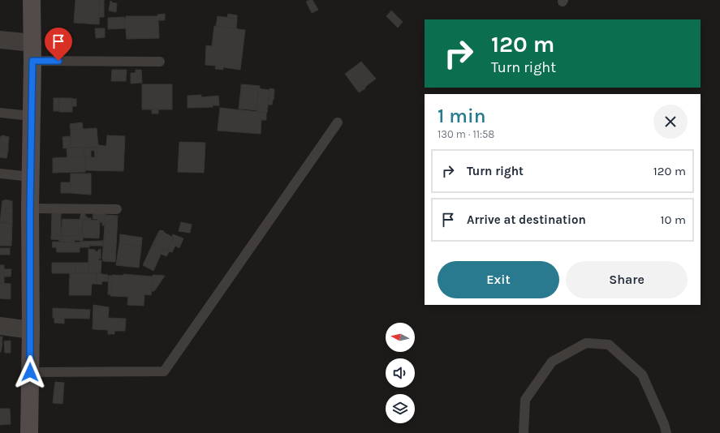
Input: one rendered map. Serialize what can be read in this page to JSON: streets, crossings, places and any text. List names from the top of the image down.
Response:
{
  "north": "left",
  "page": {
    "turn": ["120 m", "Turn right"],
    "heading": ["1 min", "130 m · 11:58"],
    "list": [
      {
        "name": "Turn right",
        "value": "120 m"
      },
      {
        "name": "Arrive at destination",
        "value": "10 m"
      }
    ],
    "buttons": ["Exit", "Share"]
  }
}
